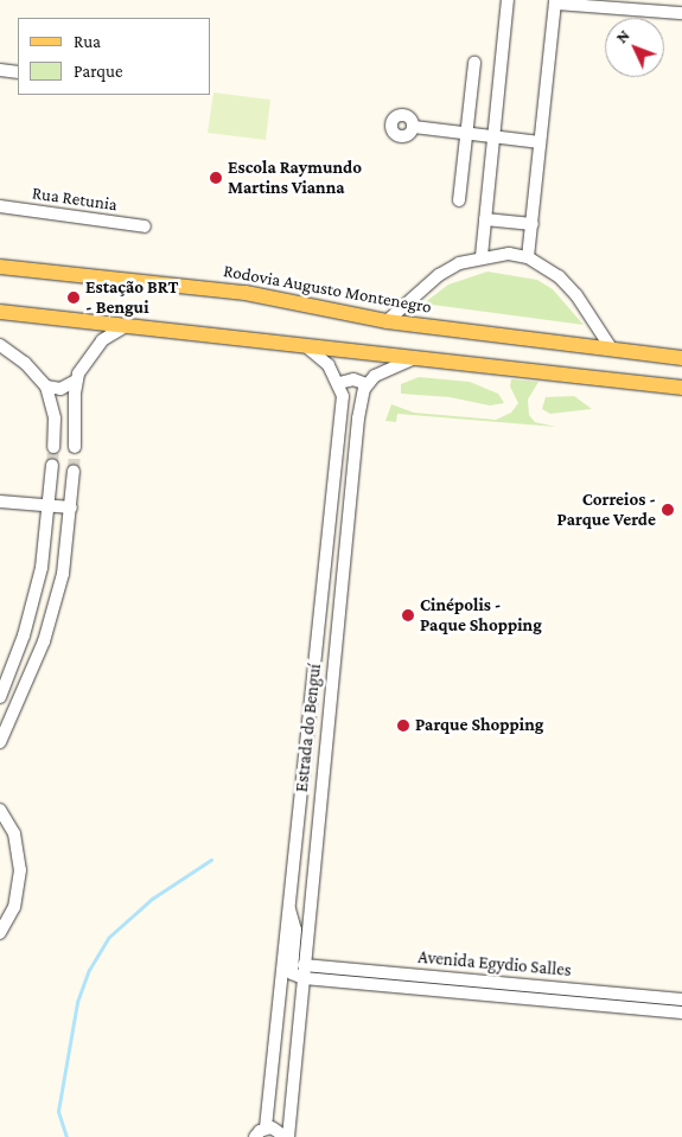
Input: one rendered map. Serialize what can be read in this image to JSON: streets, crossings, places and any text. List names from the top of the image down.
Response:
{
  "streets": {
    "main road": ["Rodovia Augusto Montenegro"],
    "street": ["Rua Retunia", "Estrada do Benguí", "Avenida Egydio Salles"]
  },
  "crossings": [
    ["Estrada do Benguí", "Avenida Egydio Salles"]
  ],
  "places": [
    "Escola Raymundo Martins Vianna",
    "Estação BRT - Bengui",
    "Correios - Parque Verde",
    "Cinépolis - Paque Shopping",
    "Parque Shopping"
  ],
  "legend": ["Rua", "Parque"],
  "north": "top left"
}
